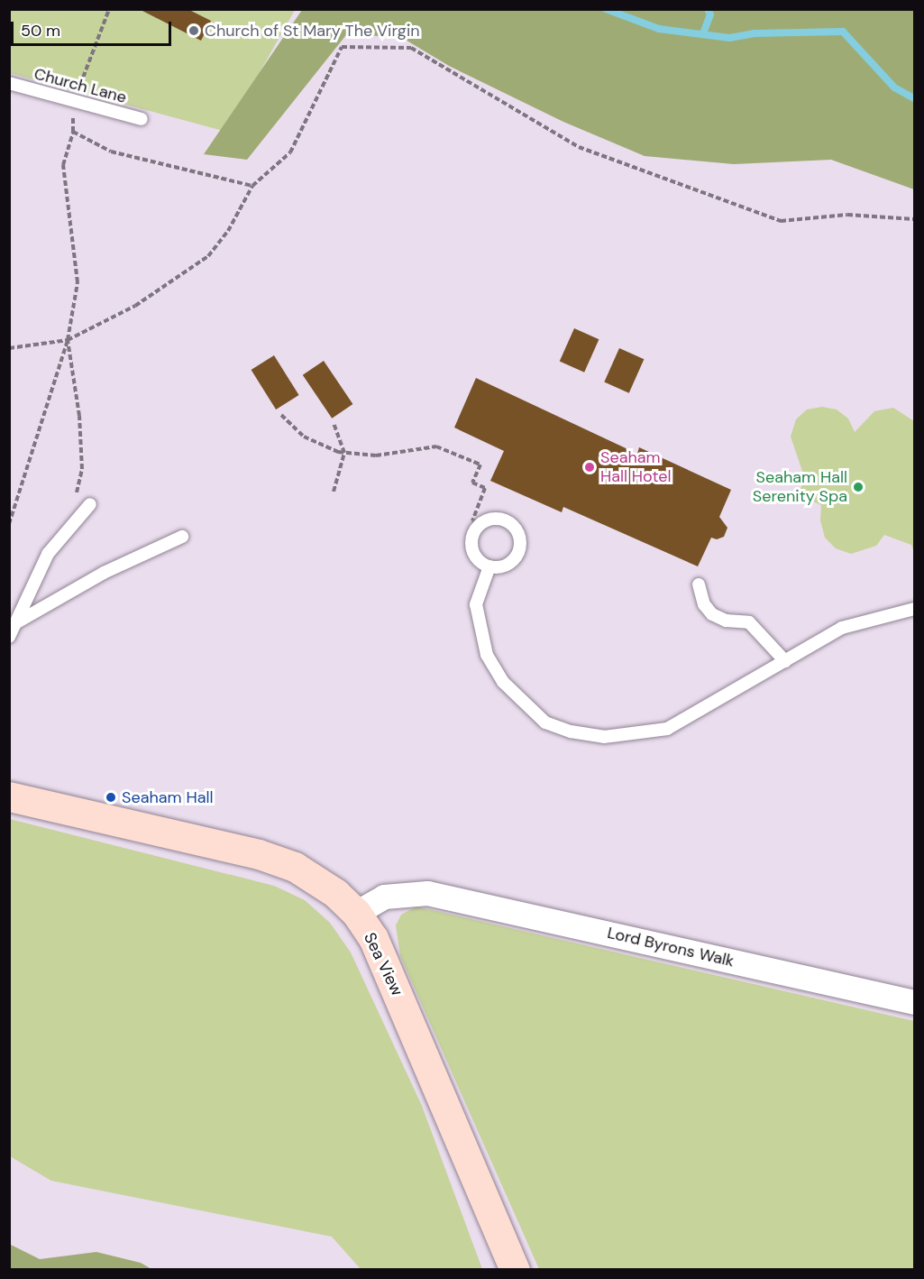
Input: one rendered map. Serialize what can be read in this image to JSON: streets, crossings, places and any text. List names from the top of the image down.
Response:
{
  "streets": {
    "main road": ["Sea View"],
    "street": ["Lord Byrons Walk"],
    "lane": ["Church Lane"]
  },
  "crossings": [
    ["Lord Byrons Walk", "Sea View"]
  ],
  "places": [
    "Church of St Mary The Virgin",
    "Seaham Hall Hotel",
    "Seaham Hall Serenity Spa",
    "Seaham Hall"
  ],
  "scale_bar": "50 m"
}
